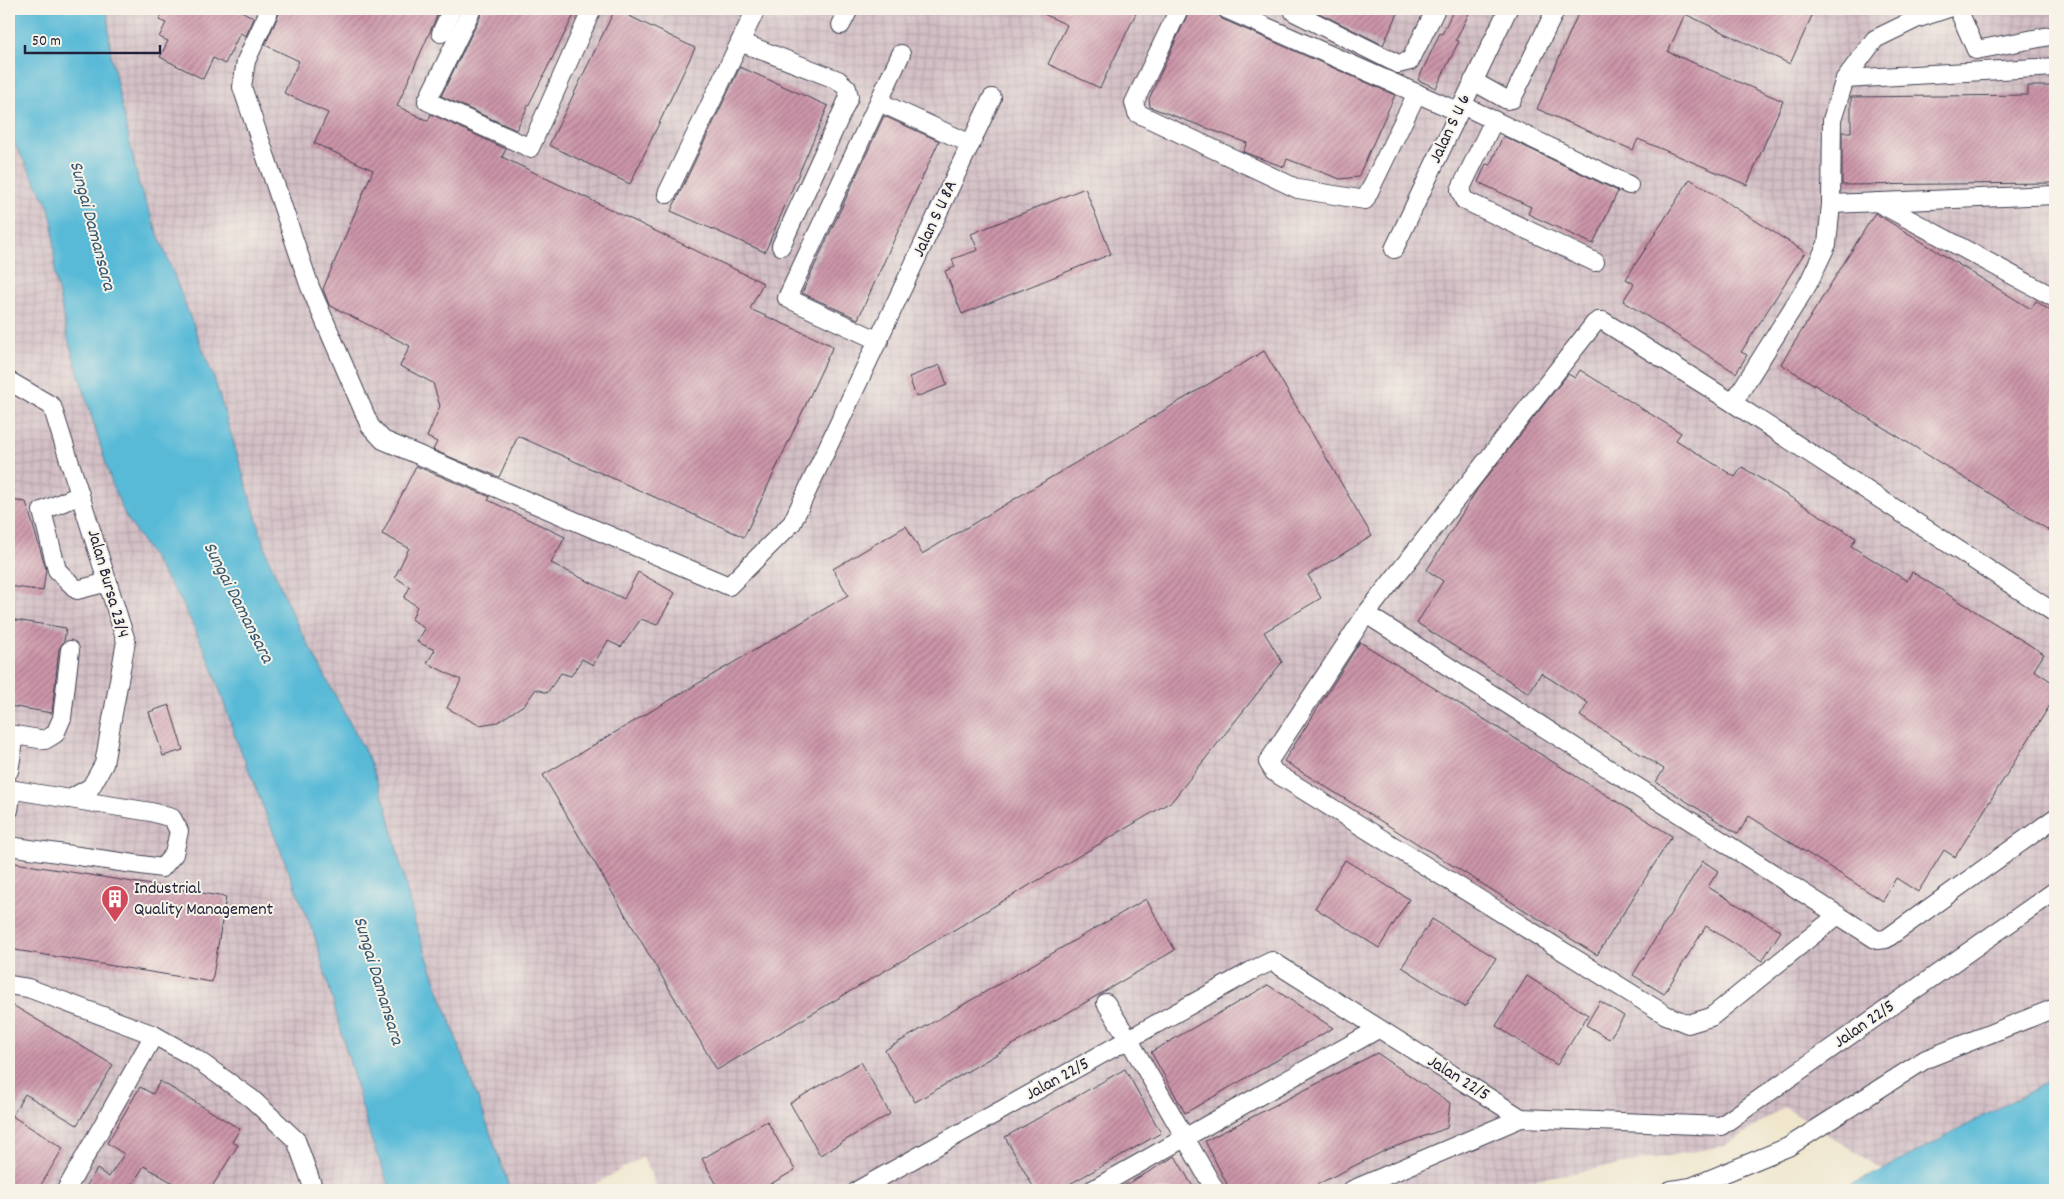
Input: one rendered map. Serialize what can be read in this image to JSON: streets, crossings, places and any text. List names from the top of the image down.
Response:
{
  "streets": {
    "street": [
      "Jalan S U 6",
      "Jalan S U 8A",
      "Jalan Bursa 23/4",
      "Jalan 22/5"
    ]
  },
  "water": ["Sungai Damansara"],
  "places": {
    "building": ["Industrial Quality Management"]
  },
  "scale_bar": "50 m"
}
